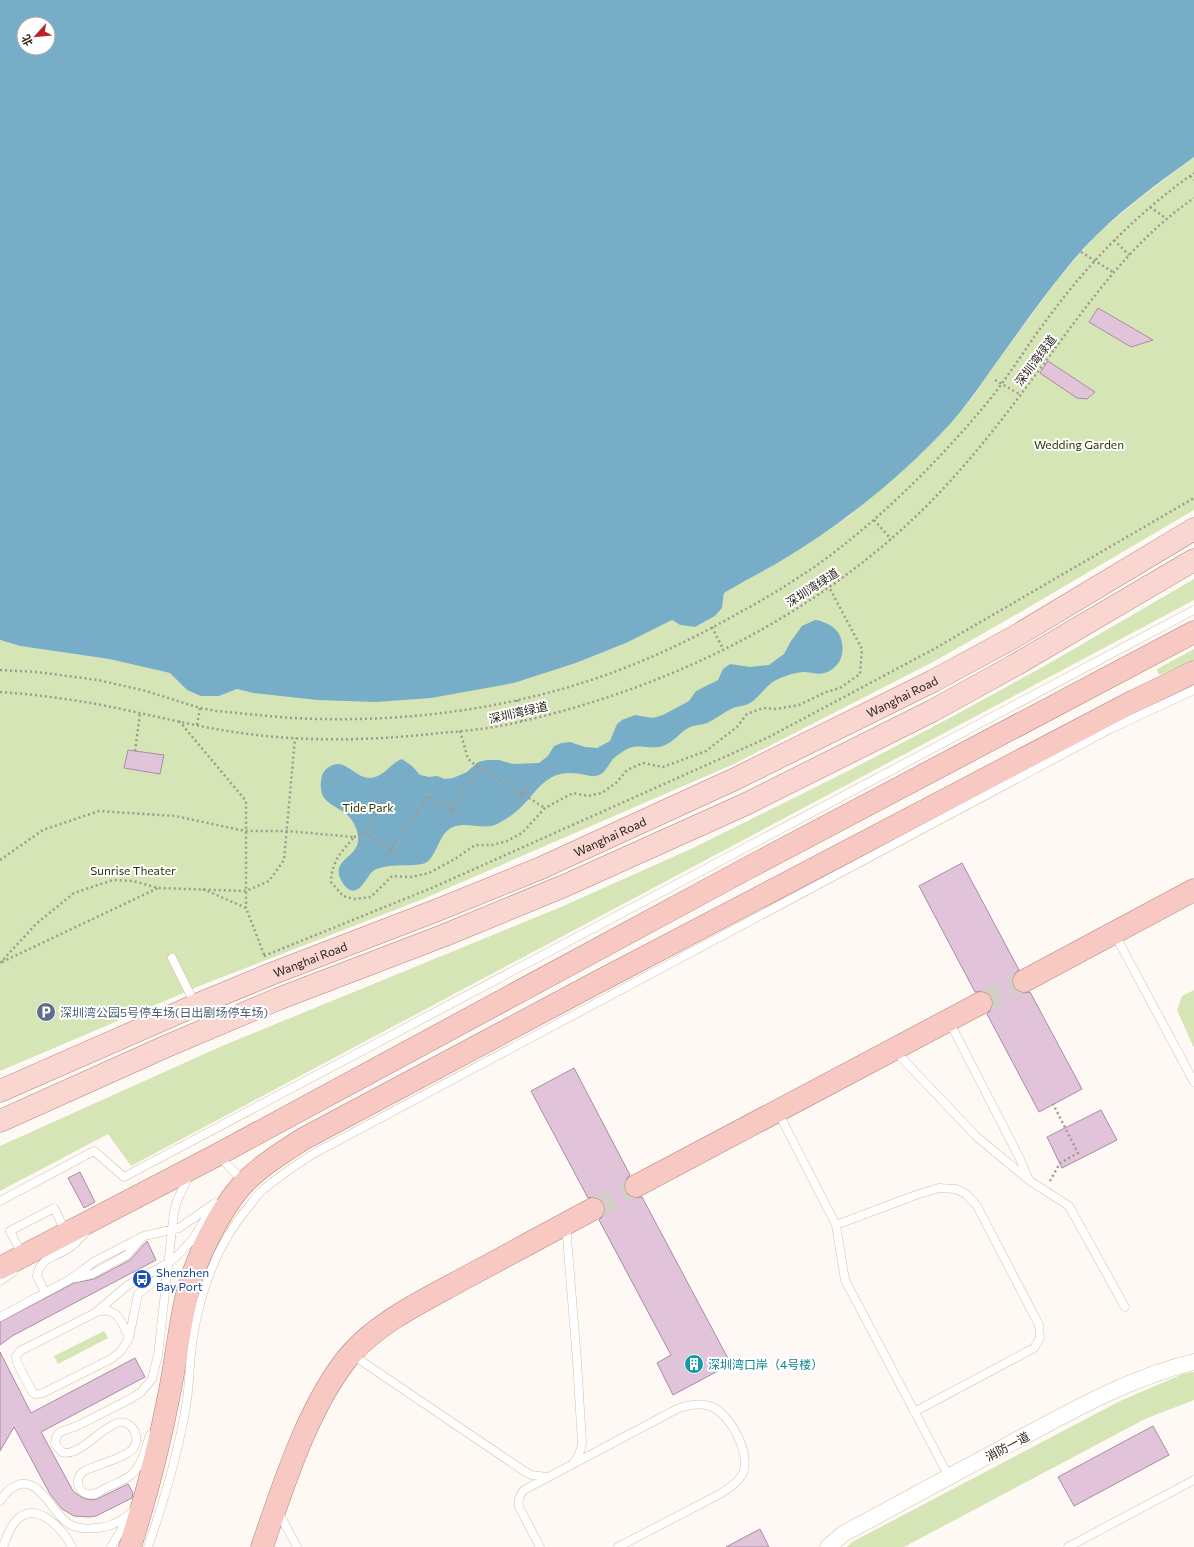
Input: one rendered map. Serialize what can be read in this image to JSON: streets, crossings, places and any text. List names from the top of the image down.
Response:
{
  "streets": {
    "main road": ["Wanghai Road"],
    "street": ["消防一道"],
    "path": ["深圳湾绿道"]
  },
  "parks": ["Wedding Garden", "Tide Park", "Sunrise Theater"],
  "places": {
    "parking": ["深圳湾公园5号停车场(日出剧场停车场)"],
    "bus stop": ["Shenzhen Bay Port"],
    "building": ["深圳湾口岸（4号楼）"]
  },
  "north": "bottom left"
}
